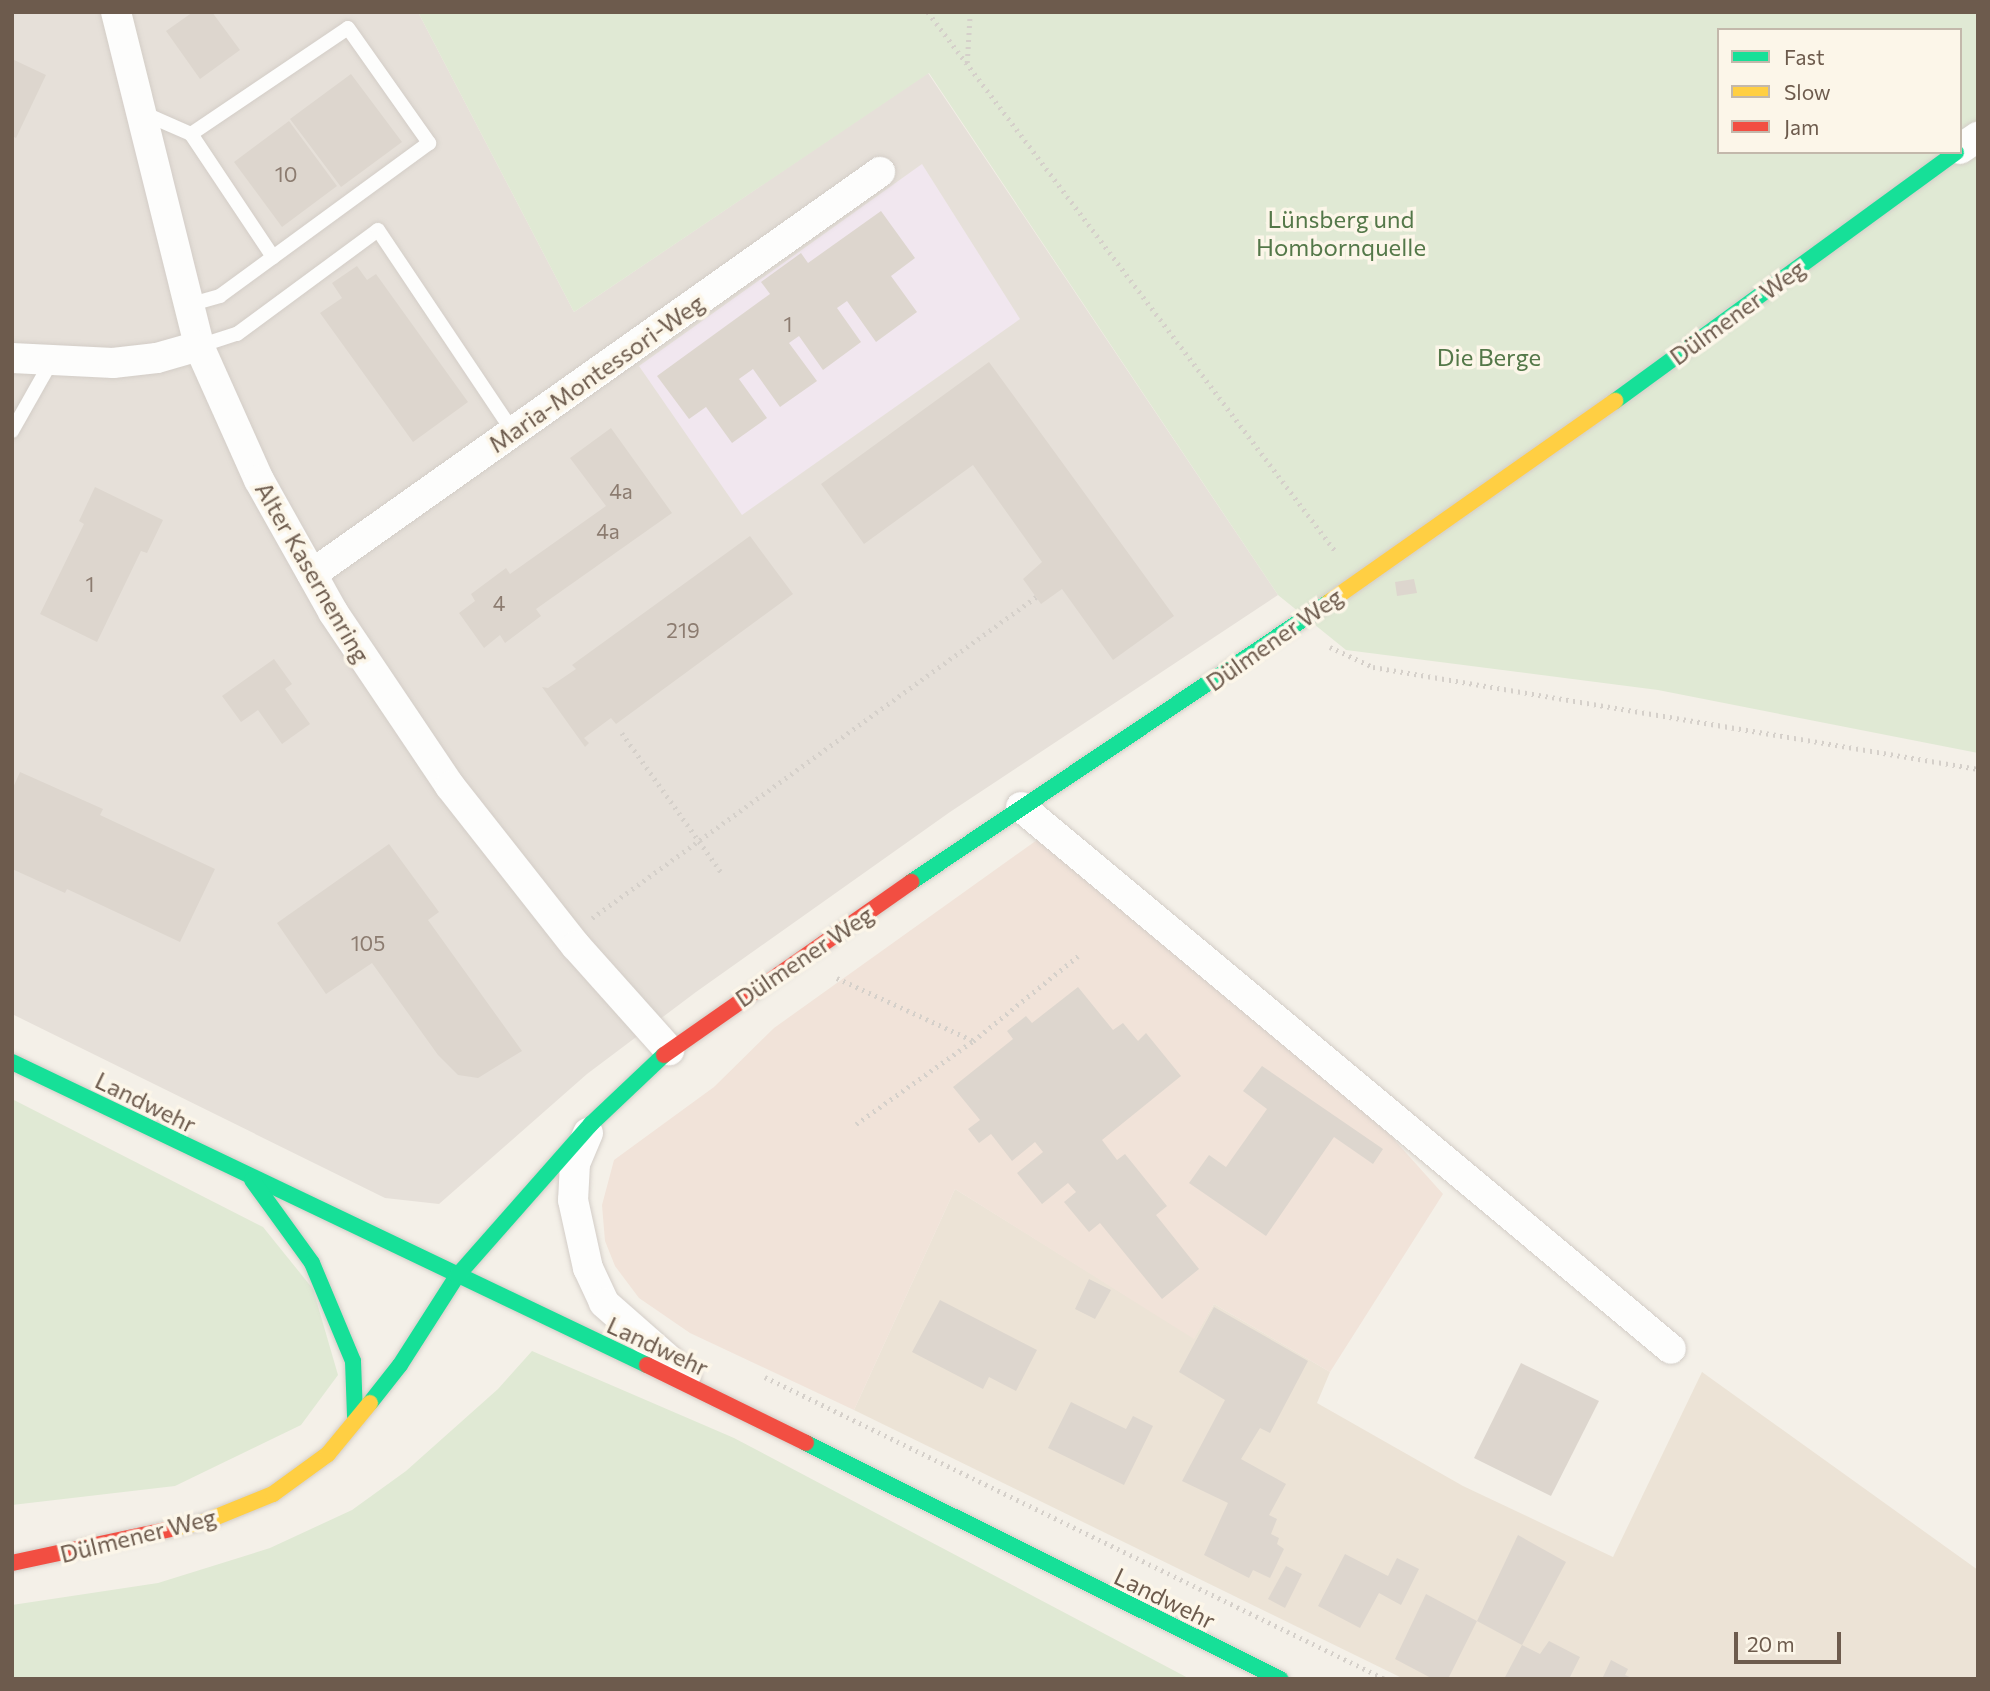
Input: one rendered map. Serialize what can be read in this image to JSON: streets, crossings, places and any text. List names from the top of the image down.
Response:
{
  "streets": {
    "street": [
      "Dülmener Weg",
      "Maria-Montessori-Weg",
      "Alter Kasernenring",
      "Landwehr"
    ]
  },
  "crossings": [
    ["Dülmener Weg", "Alter Kasernenring"],
    ["Dülmener Weg", "Landwehr"],
    ["Maria-Montessori-Weg", "Alter Kasernenring"]
  ],
  "parks": ["Lünsberg und Hombornquelle", "Die Berge"],
  "house_numbers": [
    "10",
    "1",
    "4a",
    "4a",
    "1",
    "4",
    "219",
    "105"
  ],
  "legend": ["Fast", "Slow", "Jam"],
  "scale_bar": "20 m"
}
